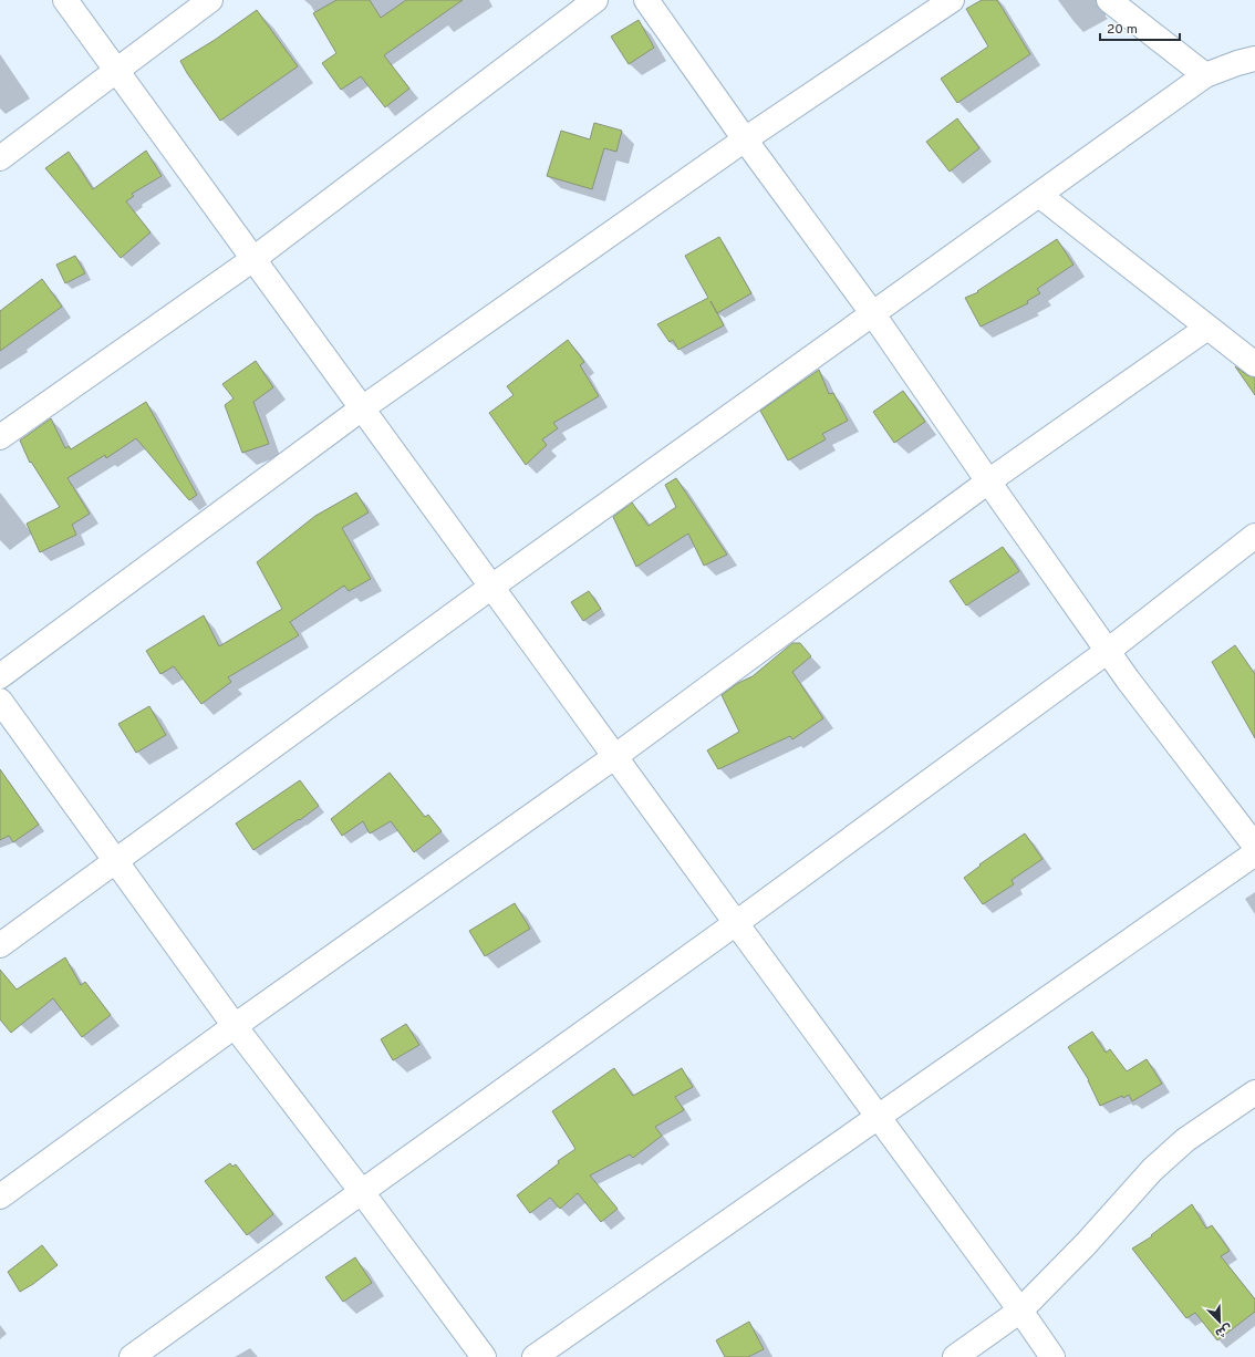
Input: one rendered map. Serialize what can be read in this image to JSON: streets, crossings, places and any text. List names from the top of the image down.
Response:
{
  "scale_bar": "20 m",
  "north": "bottom right"
}
